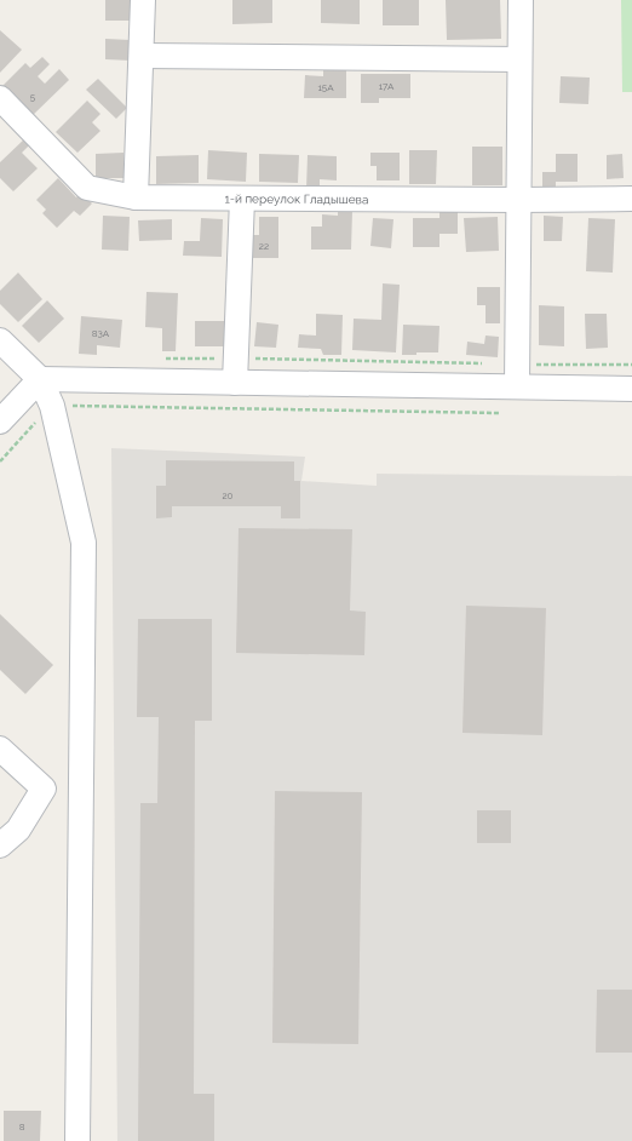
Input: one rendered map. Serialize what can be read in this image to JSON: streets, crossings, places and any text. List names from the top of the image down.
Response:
{
  "streets": {
    "street": ["1-й переулок Гладышева"]
  },
  "house_numbers": [
    "17А",
    "15А",
    "5",
    "22",
    "83А",
    "20",
    "8"
  ]
}
